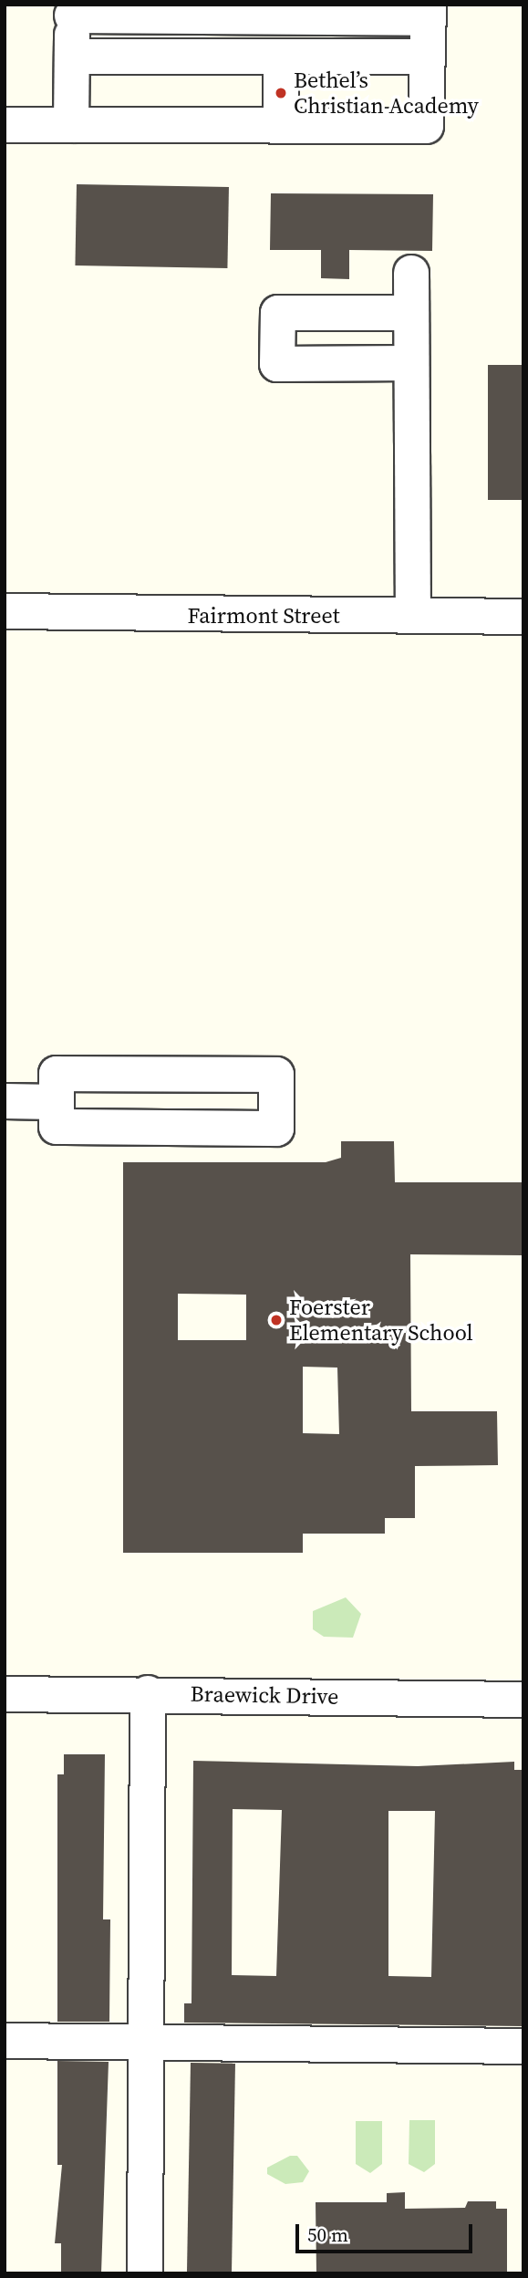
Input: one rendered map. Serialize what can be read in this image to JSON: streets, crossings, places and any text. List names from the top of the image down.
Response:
{
  "streets": {
    "street": ["Fairmont Street", "Braewick Drive"]
  },
  "places": ["Bethel’s Christian Academy", "Foerster Elementary School"],
  "scale_bar": "50 m"
}
